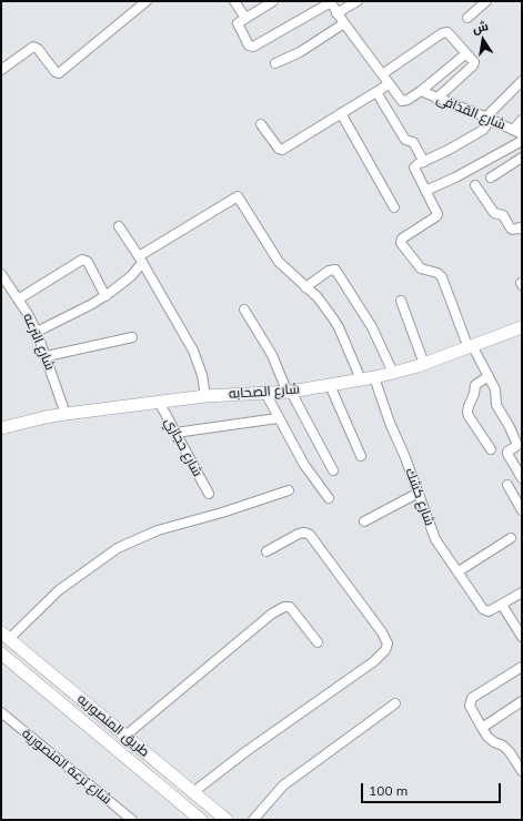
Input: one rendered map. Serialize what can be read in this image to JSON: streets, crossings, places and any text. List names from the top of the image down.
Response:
{
  "streets": {
    "main road": ["شارع الصحابه", "طريق المنصوريه"],
    "street": [
      "شارع القذافى",
      "شارع الترعه",
      "شارع حجازي",
      "شارع كشك",
      "شارع ترعة المنصورية"
    ]
  },
  "crossings": [
    ["شارع الترعه", "شارع الصحابه"],
    ["شارع الصحابه", "شارع حجازي"],
    ["شارع الصحابه", "شارع كشك"]
  ],
  "scale_bar": "100 m",
  "north": "top"
}
